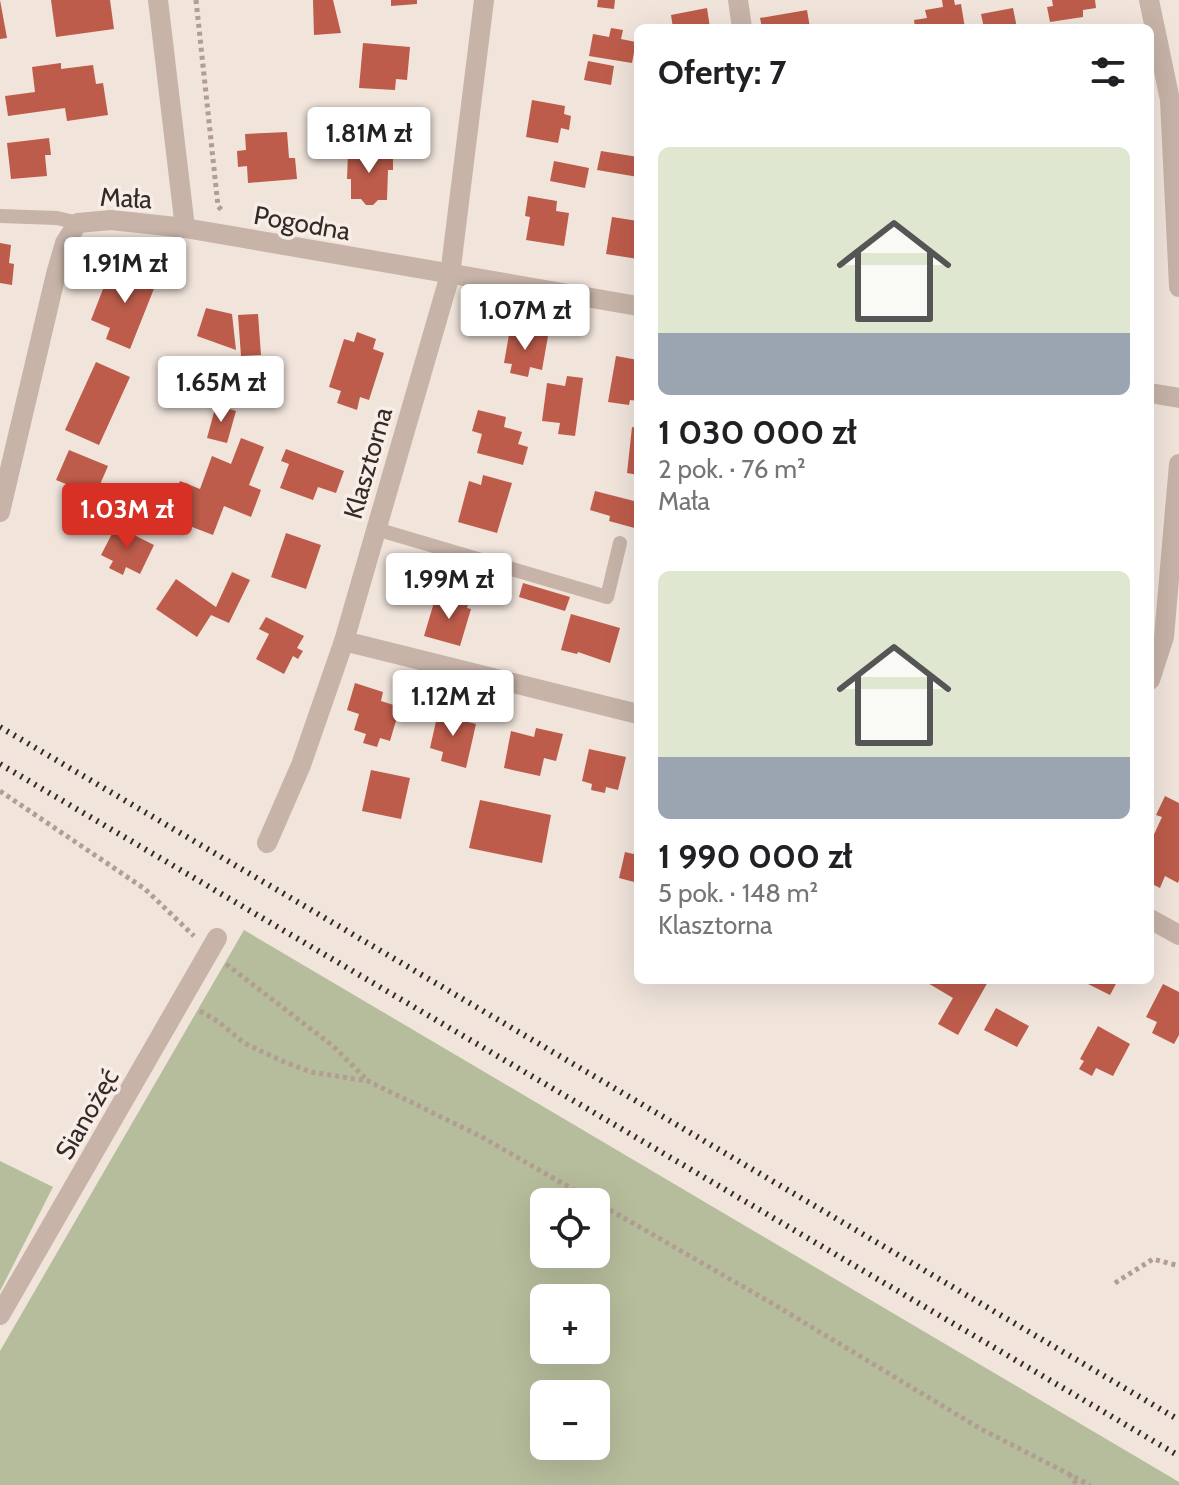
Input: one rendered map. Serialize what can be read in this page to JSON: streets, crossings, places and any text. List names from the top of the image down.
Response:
{
  "streets": {
    "street": [
      "Mała",
      "Pogodna",
      "Klasztorna",
      "Sianożęć"
    ]
  },
  "crossings": [
    ["Mała", "Pogodna"],
    ["Pogodna", "Klasztorna"]
  ],
  "page": {
    "heading": "Oferty: 7",
    "price": [
      "1.81M zł",
      "1.91M zł",
      "1.07M zł",
      "1.65M zł",
      "1.03M zł",
      "1.99M zł",
      "1.12M zł"
    ],
    "list": [
      {
        "name": "1 030 000 zł",
        "note": "2 pok. · 76 m² · Mała"
      },
      {
        "name": "1 990 000 zł",
        "note": "5 pok. · 148 m² · Klasztorna"
      }
    ],
    "map_buttons": ["+", "−"]
  }
}
